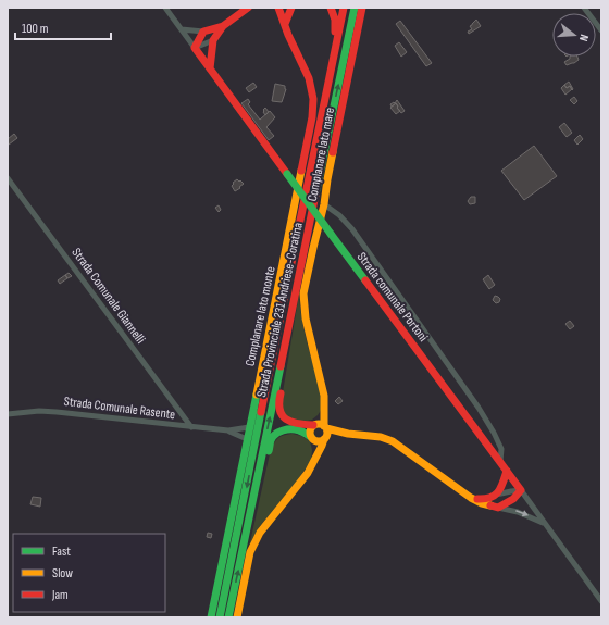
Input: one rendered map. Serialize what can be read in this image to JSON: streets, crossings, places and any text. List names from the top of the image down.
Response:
{
  "streets": {
    "main road": [
      "Complanare lato mare",
      "Strada comunale Portoni",
      "Strada Provinciale 231 Andriese-Coratina",
      "Complanare lato monte"
    ],
    "street": ["Strada Comunale Giannelli", "Strada Comunale Rasente"]
  },
  "crossings": [
    ["Strada Comunale Giannelli", "Strada Comunale Rasente"]
  ],
  "legend": ["Fast", "Slow", "Jam"],
  "scale_bar": "100 m",
  "north": "right"
}
